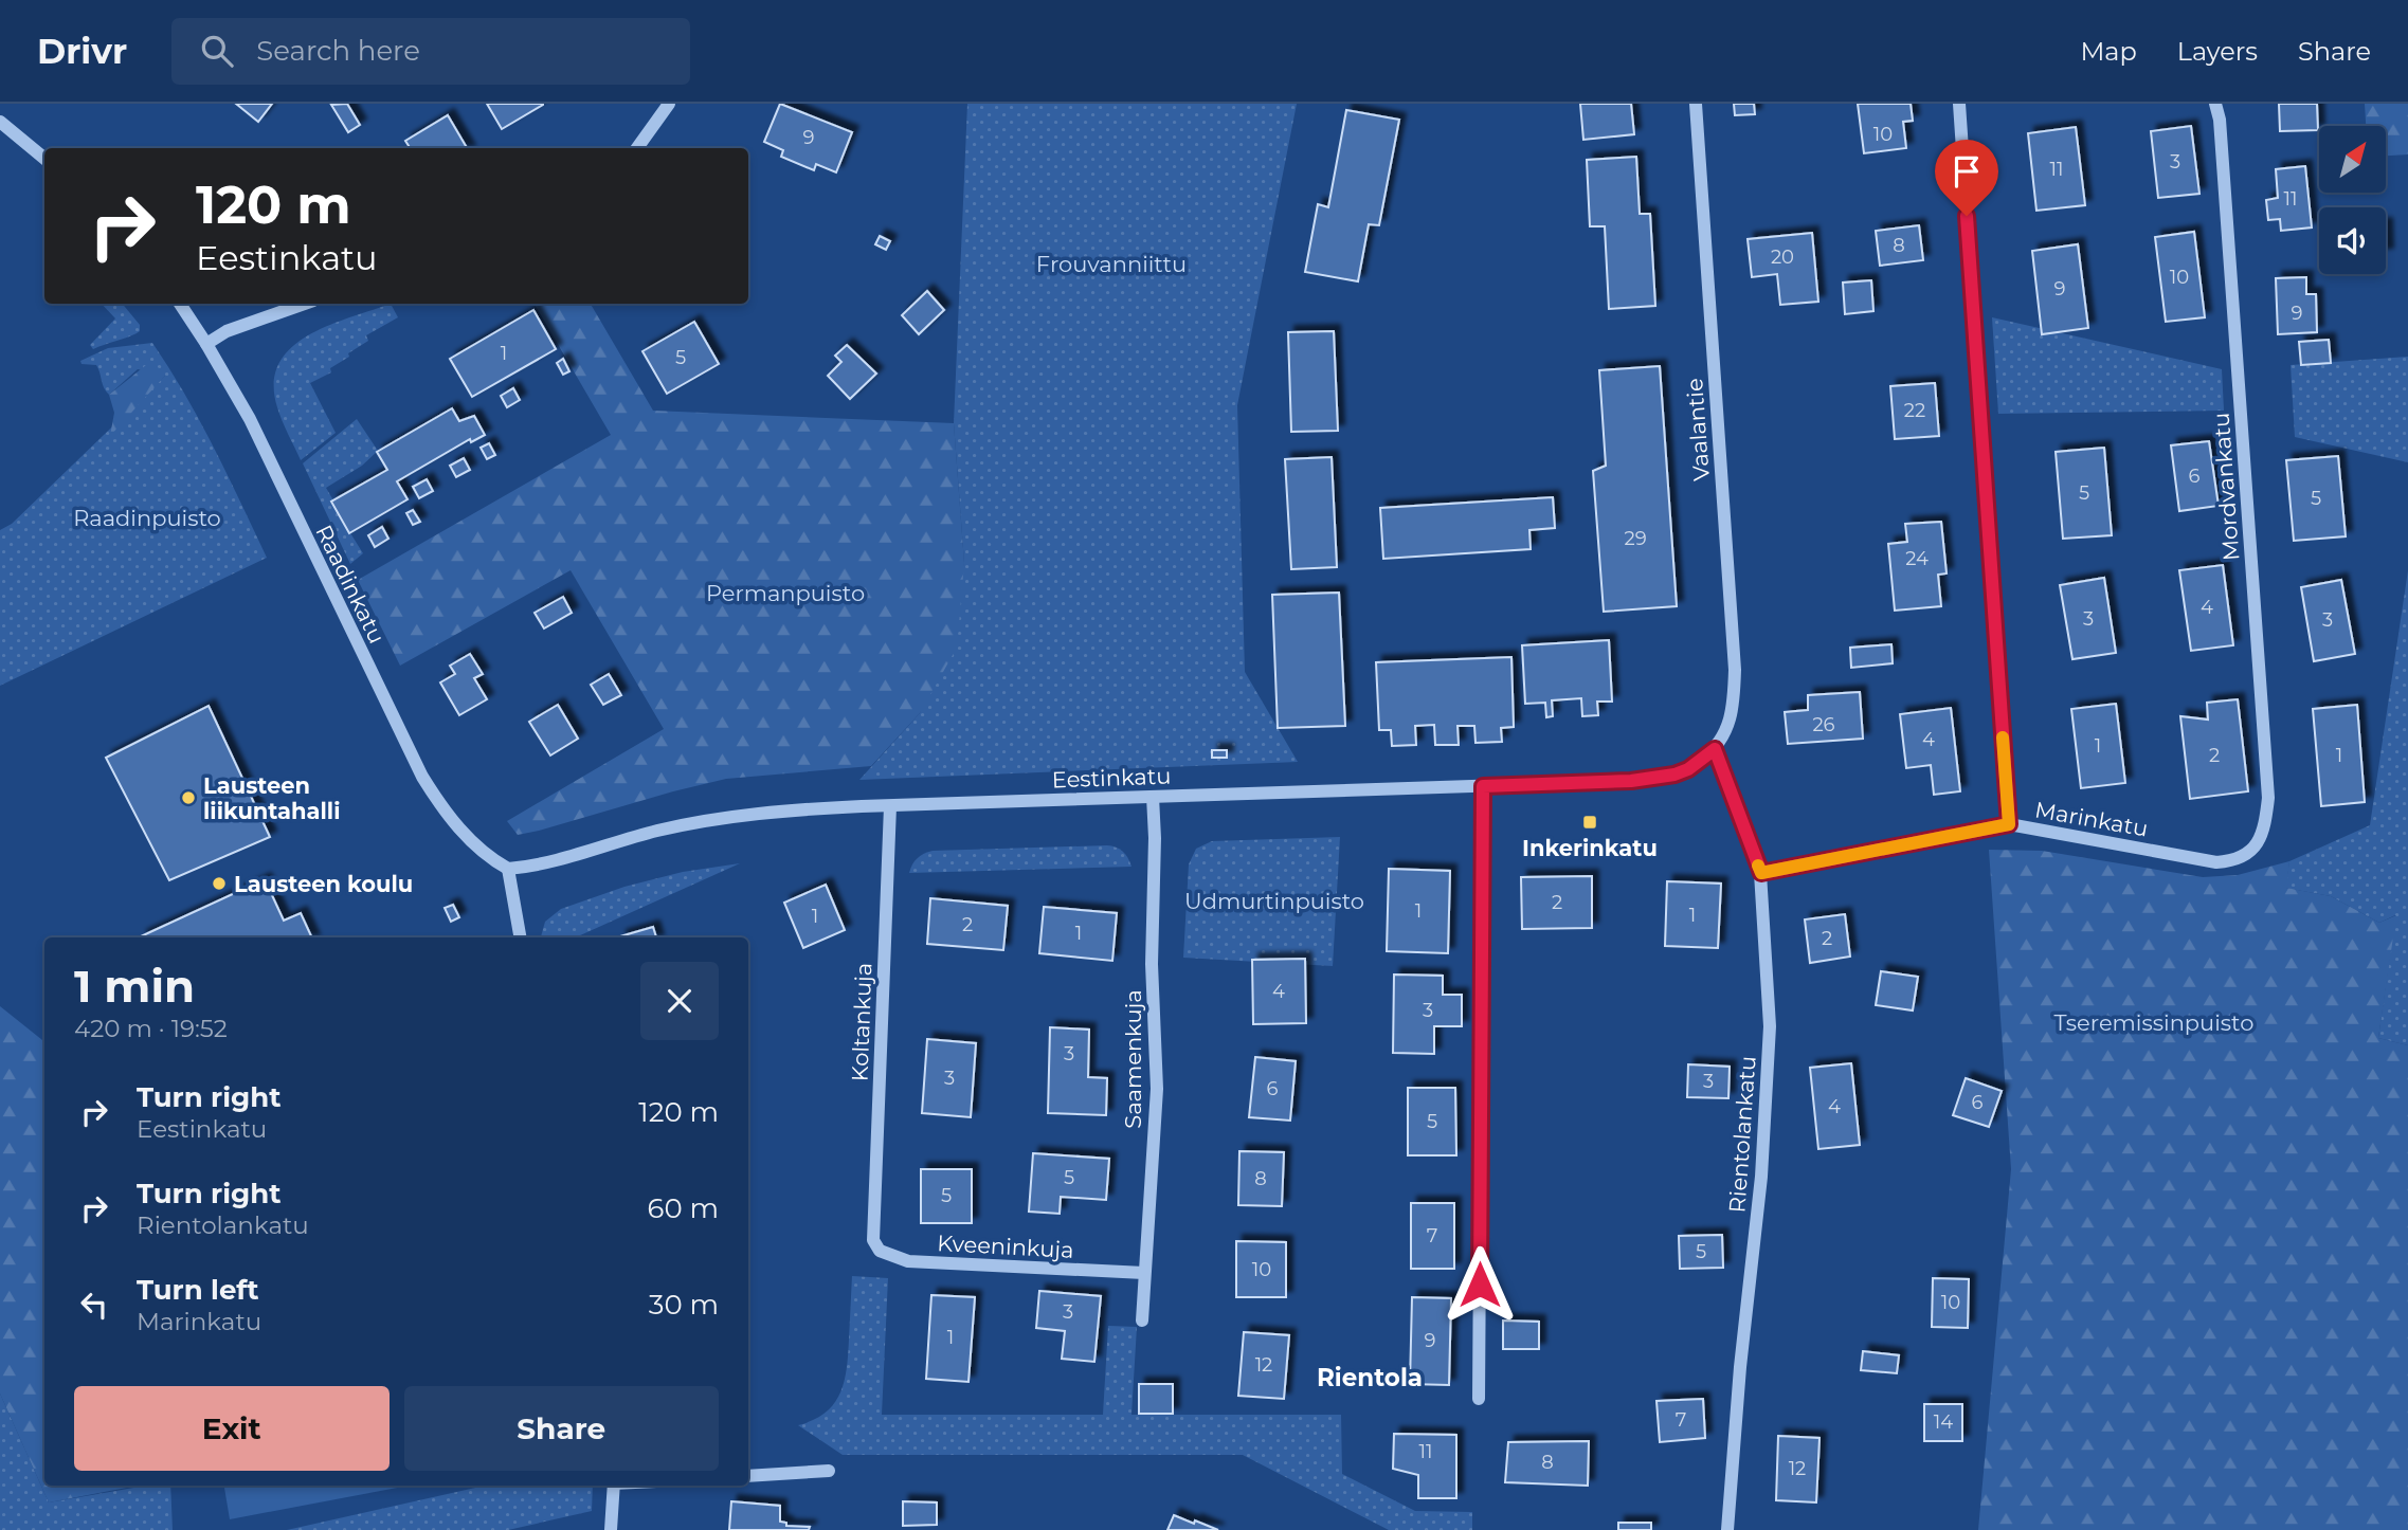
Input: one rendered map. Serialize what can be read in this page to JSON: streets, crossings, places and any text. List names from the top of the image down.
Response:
{
  "streets": {
    "street": [
      "Vaalantie",
      "Mordvankatu",
      "Raadinkatu",
      "Eestinkatu",
      "Marinkatu",
      "Koltankuja",
      "Saamenkuja",
      "Rientolankatu",
      "Kveeninkuja"
    ]
  },
  "crossings": [
    ["Vaalantie", "Eestinkatu"],
    ["Vaalantie", "Rientolankatu"],
    ["Mordvankatu", "Marinkatu"],
    ["Raadinkatu", "Eestinkatu"],
    ["Eestinkatu", "Koltankuja"],
    ["Eestinkatu", "Saamenkuja"],
    ["Eestinkatu", "Rientolankatu"],
    ["Marinkatu", "Rientolankatu"],
    ["Koltankuja", "Kveeninkuja"],
    ["Saamenkuja", "Kveeninkuja"]
  ],
  "districts": ["Rientola"],
  "parks": [
    "Frouvanniittu",
    "Raadinpuisto",
    "Permanpuisto",
    "Udmurtinpuisto",
    "Tseremissinpuisto"
  ],
  "places": {
    "other": ["Lausteen liikuntahalli", "Lausteen koulu"],
    "transit": ["Inkerinkatu"]
  },
  "house_numbers": [
    "10",
    "9",
    "3",
    "11",
    "11",
    "8",
    "20",
    "10",
    "9",
    "9",
    "1",
    "5",
    "22",
    "6",
    "5",
    "5",
    "29",
    "24",
    "4",
    "3",
    "3",
    "26",
    "4",
    "1",
    "2",
    "1",
    "2",
    "1",
    "1",
    "1",
    "2",
    "1",
    "2",
    "4",
    "3",
    "3",
    "3",
    "3",
    "6",
    "6",
    "4",
    "5",
    "5",
    "8",
    "5",
    "7",
    "5",
    "10",
    "10",
    "3",
    "1",
    "9",
    "12",
    "7",
    "14",
    "11",
    "8",
    "12"
  ],
  "north": "top right",
  "page": {
    "header": "Drivr",
    "search": "Search here",
    "nav": ["Map", "Layers", "Share"],
    "turn": ["120 m", "Eestinkatu"],
    "heading": ["1 min", "420 m · 19:52"],
    "list": [
      {
        "name": "Turn right",
        "note": "Eestinkatu",
        "value": "120 m"
      },
      {
        "name": "Turn right",
        "note": "Rientolankatu",
        "value": "60 m"
      },
      {
        "name": "Turn left",
        "note": "Marinkatu",
        "value": "30 m"
      }
    ],
    "buttons": ["Exit", "Share"]
  }
}
